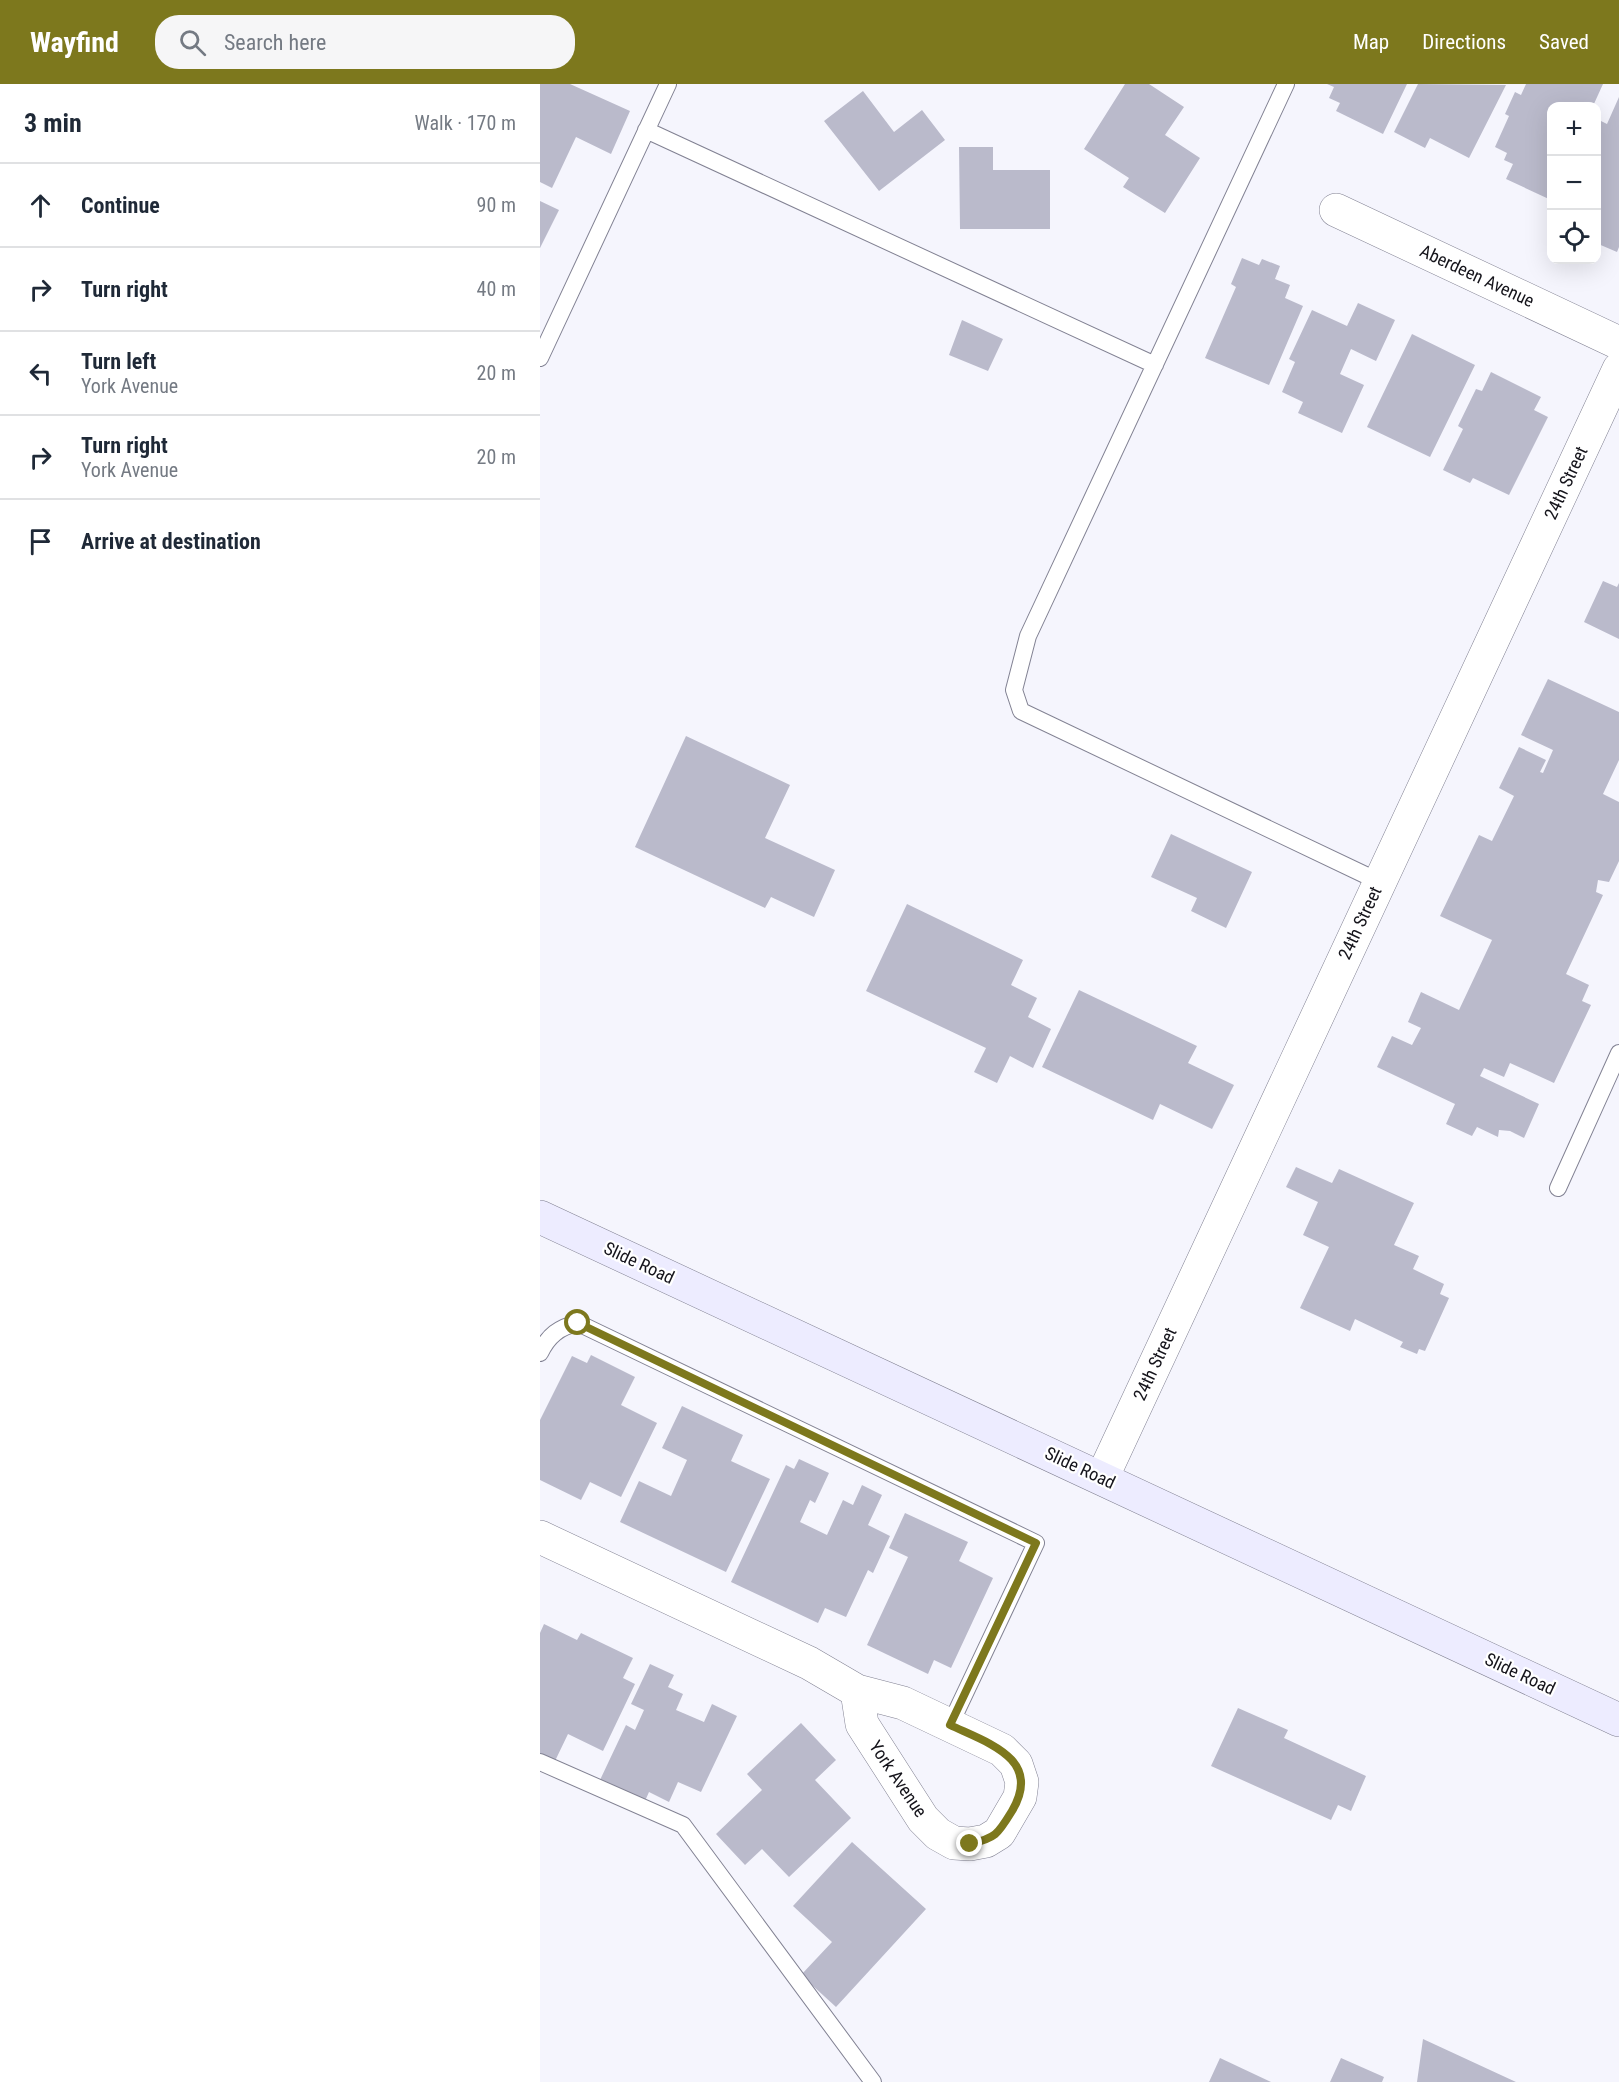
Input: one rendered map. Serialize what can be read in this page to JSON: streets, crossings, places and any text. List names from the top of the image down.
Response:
{
  "streets": {
    "main road": ["Slide Road"],
    "street": ["Aberdeen Avenue", "24th Street", "York Avenue"]
  },
  "crossings": [
    ["24th Street", "Slide Road"]
  ],
  "page": {
    "header": "Wayfind",
    "search": "Search here",
    "nav": ["Map", "Directions", "Saved"],
    "heading": ["3 min", "Walk · 170 m"],
    "map_buttons": ["+", "−"],
    "list": [
      ["Continue", "90 m"],
      ["Turn right", "40 m"],
      ["Turn left", "York Avenue", "20 m"],
      ["Turn right", "York Avenue", "20 m"],
      "Arrive at destination"
    ]
  }
}
